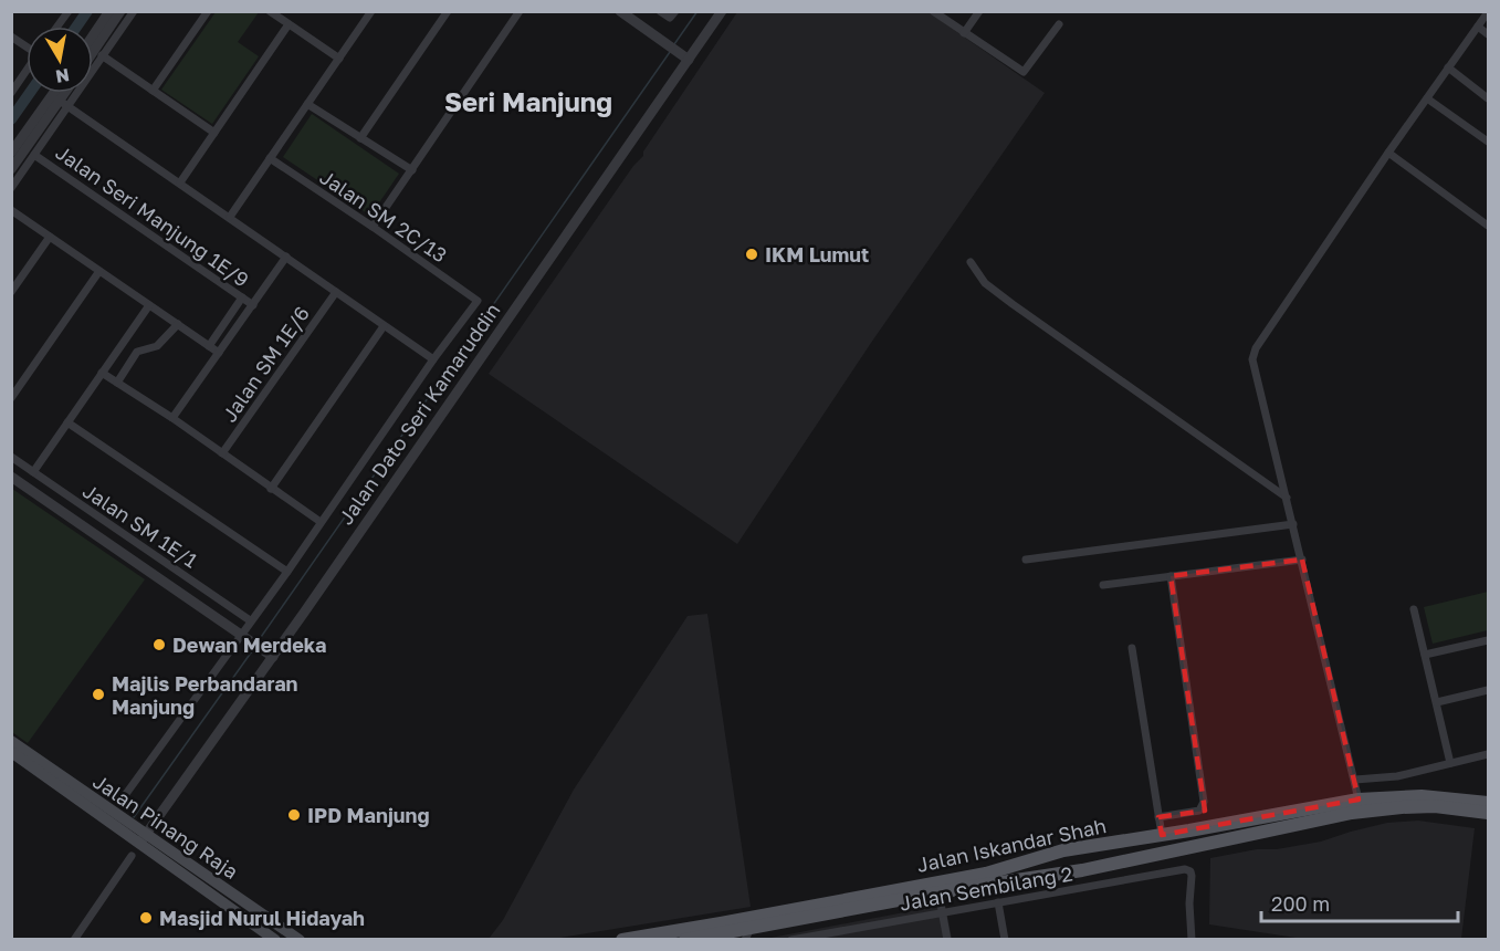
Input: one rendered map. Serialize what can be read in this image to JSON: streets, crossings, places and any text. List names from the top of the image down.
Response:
{
  "streets": {
    "main road": ["Jalan Pinang Raja", "Jalan Iskandar Shah"],
    "street": [
      "Jalan Seri Manjung 1E/9",
      "Jalan SM 2C/13",
      "Jalan SM 1E/6",
      "Jalan Dato Seri Kamaruddin",
      "Jalan SM 1E/1",
      "Jalan Sembilang 2"
    ]
  },
  "crossings": [
    ["Jalan Dato Seri Kamaruddin", "Jalan Pinang Raja"]
  ],
  "districts": ["Seri Manjung"],
  "places": [
    "IKM Lumut",
    "Dewan Merdeka",
    "Majlis Perbandaran Manjung",
    "IPD Manjung",
    "Masjid Nurul Hidayah"
  ],
  "scale_bar": "200 m",
  "north": "bottom"
}
